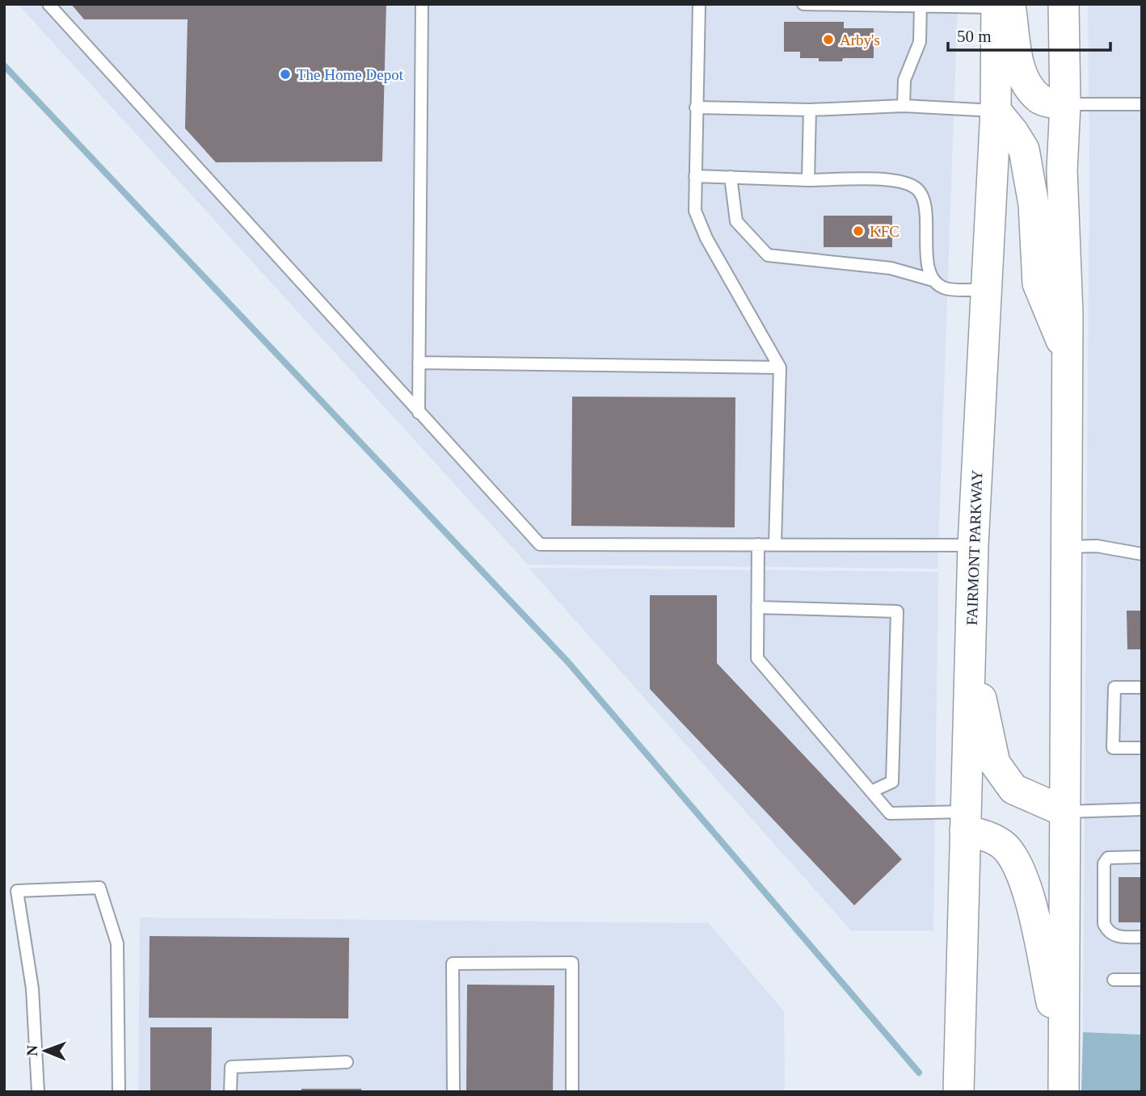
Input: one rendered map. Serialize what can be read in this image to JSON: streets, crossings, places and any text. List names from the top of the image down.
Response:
{
  "streets": {
    "main road": ["FAIRMONT PARKWAY"]
  },
  "places": ["Arby's", "The Home Depot", "KFC"],
  "scale_bar": "50 m",
  "north": "left"
}
